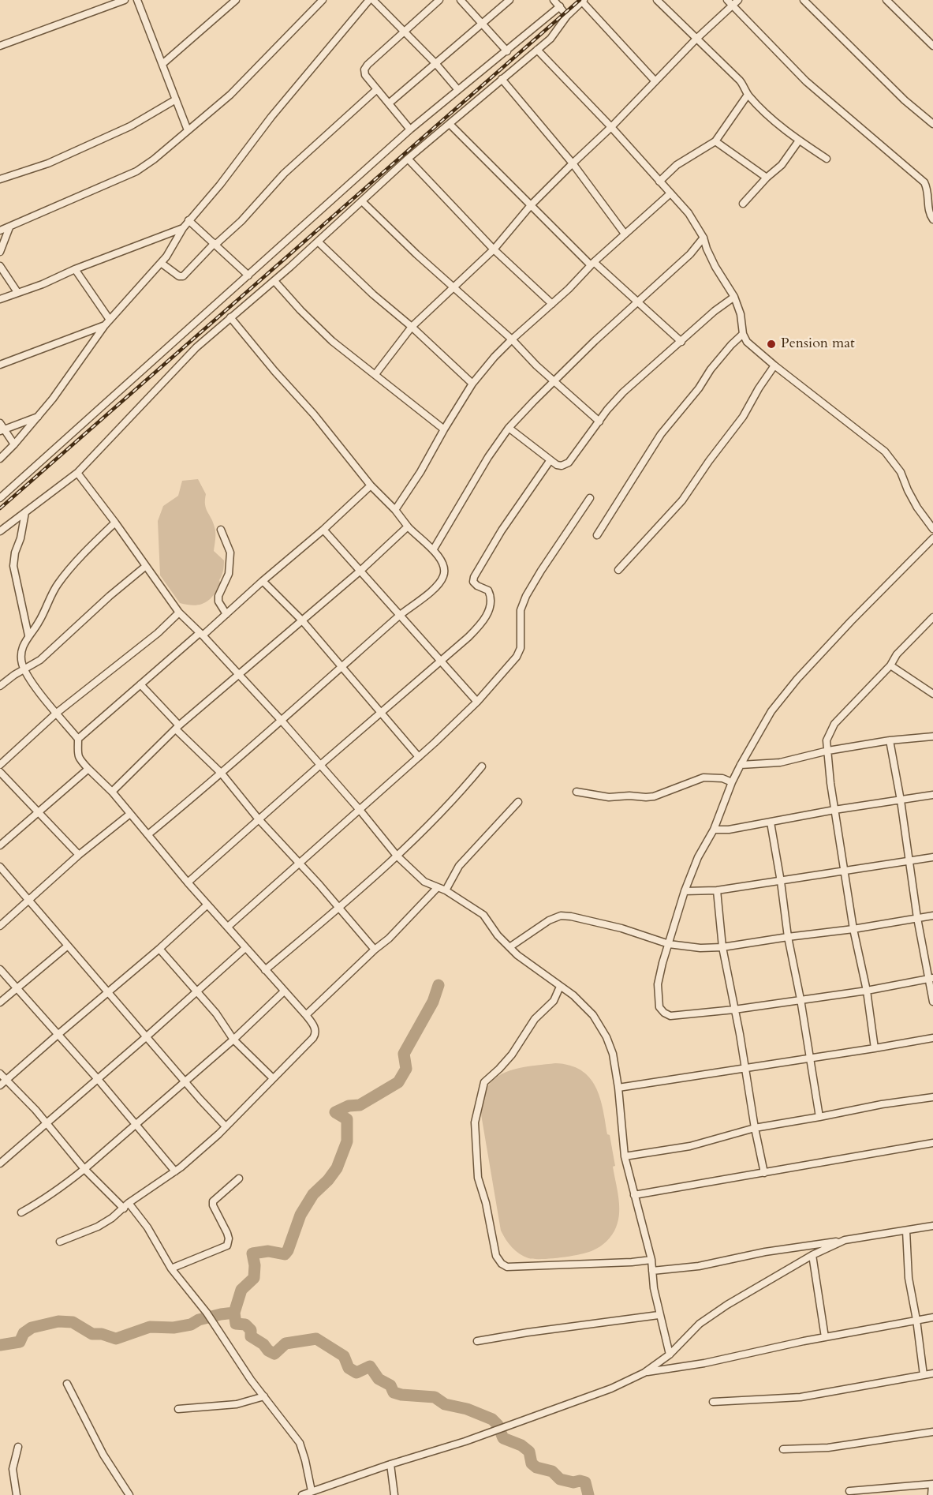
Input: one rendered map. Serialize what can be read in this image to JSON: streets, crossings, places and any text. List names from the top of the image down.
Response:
{
  "places": ["Pension mat"]
}
